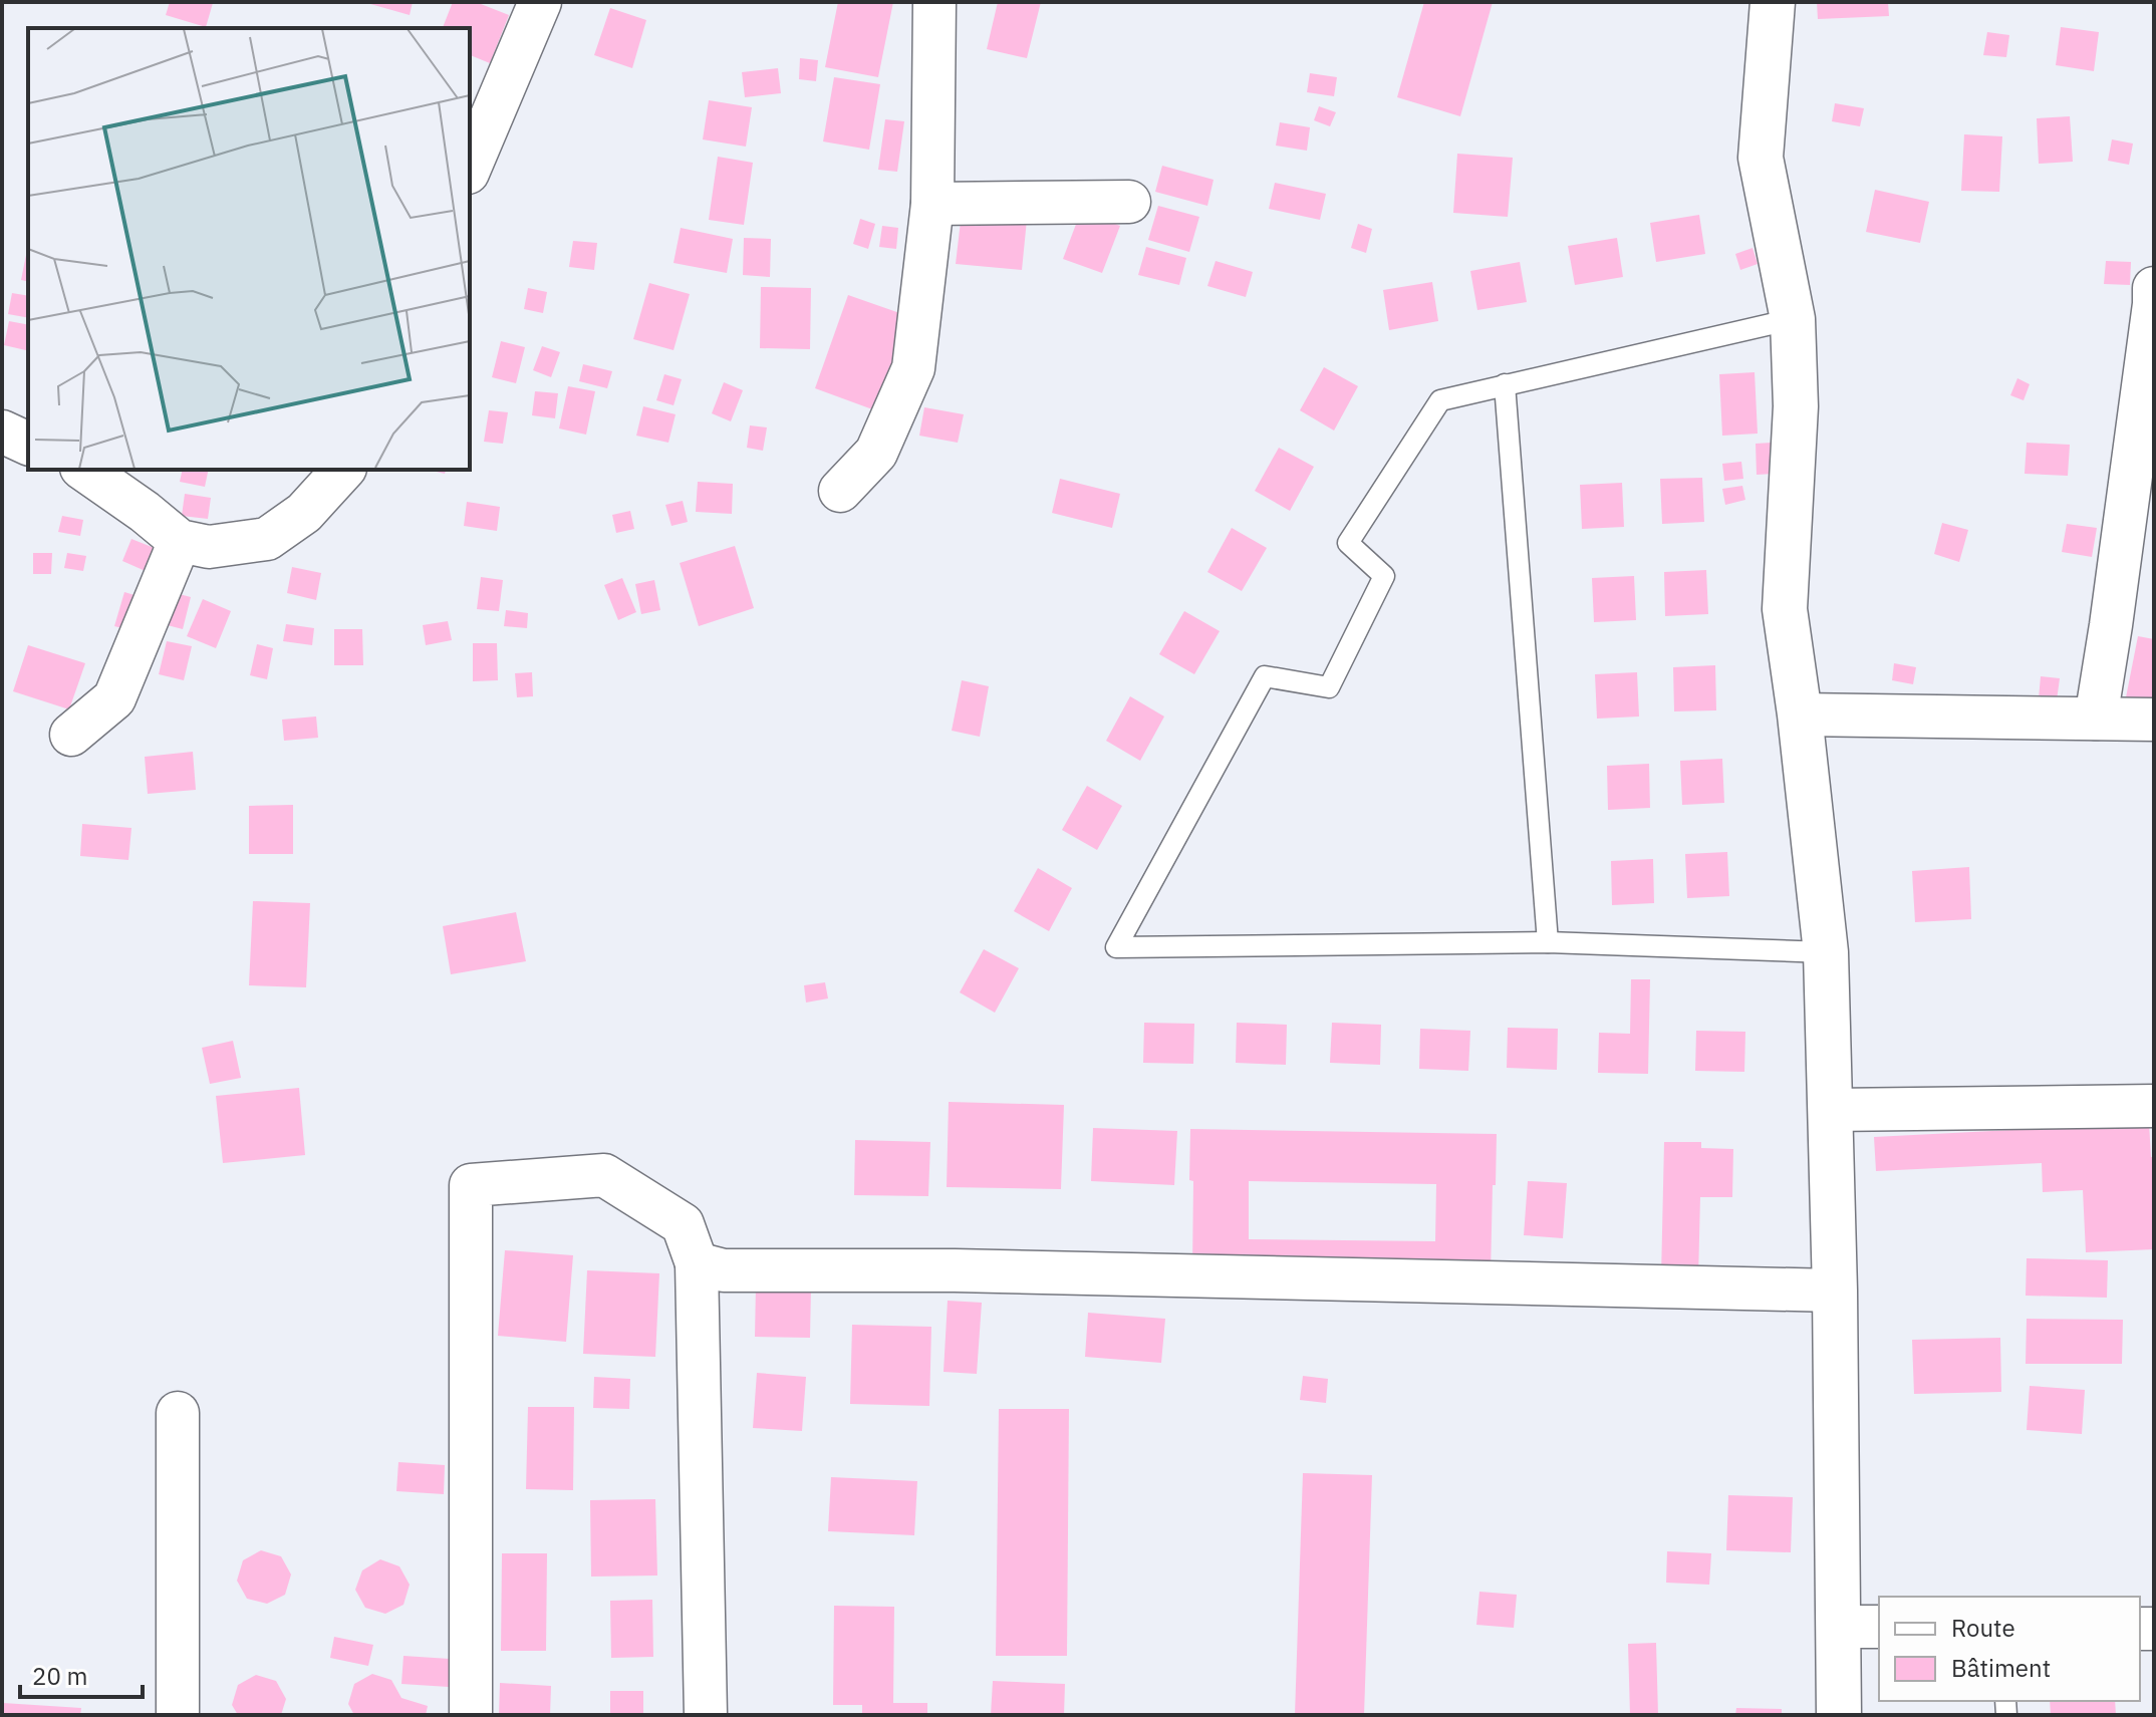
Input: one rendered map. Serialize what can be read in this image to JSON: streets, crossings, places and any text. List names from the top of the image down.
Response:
{
  "legend": ["Route", "Bâtiment"],
  "scale_bar": "20 m"
}
